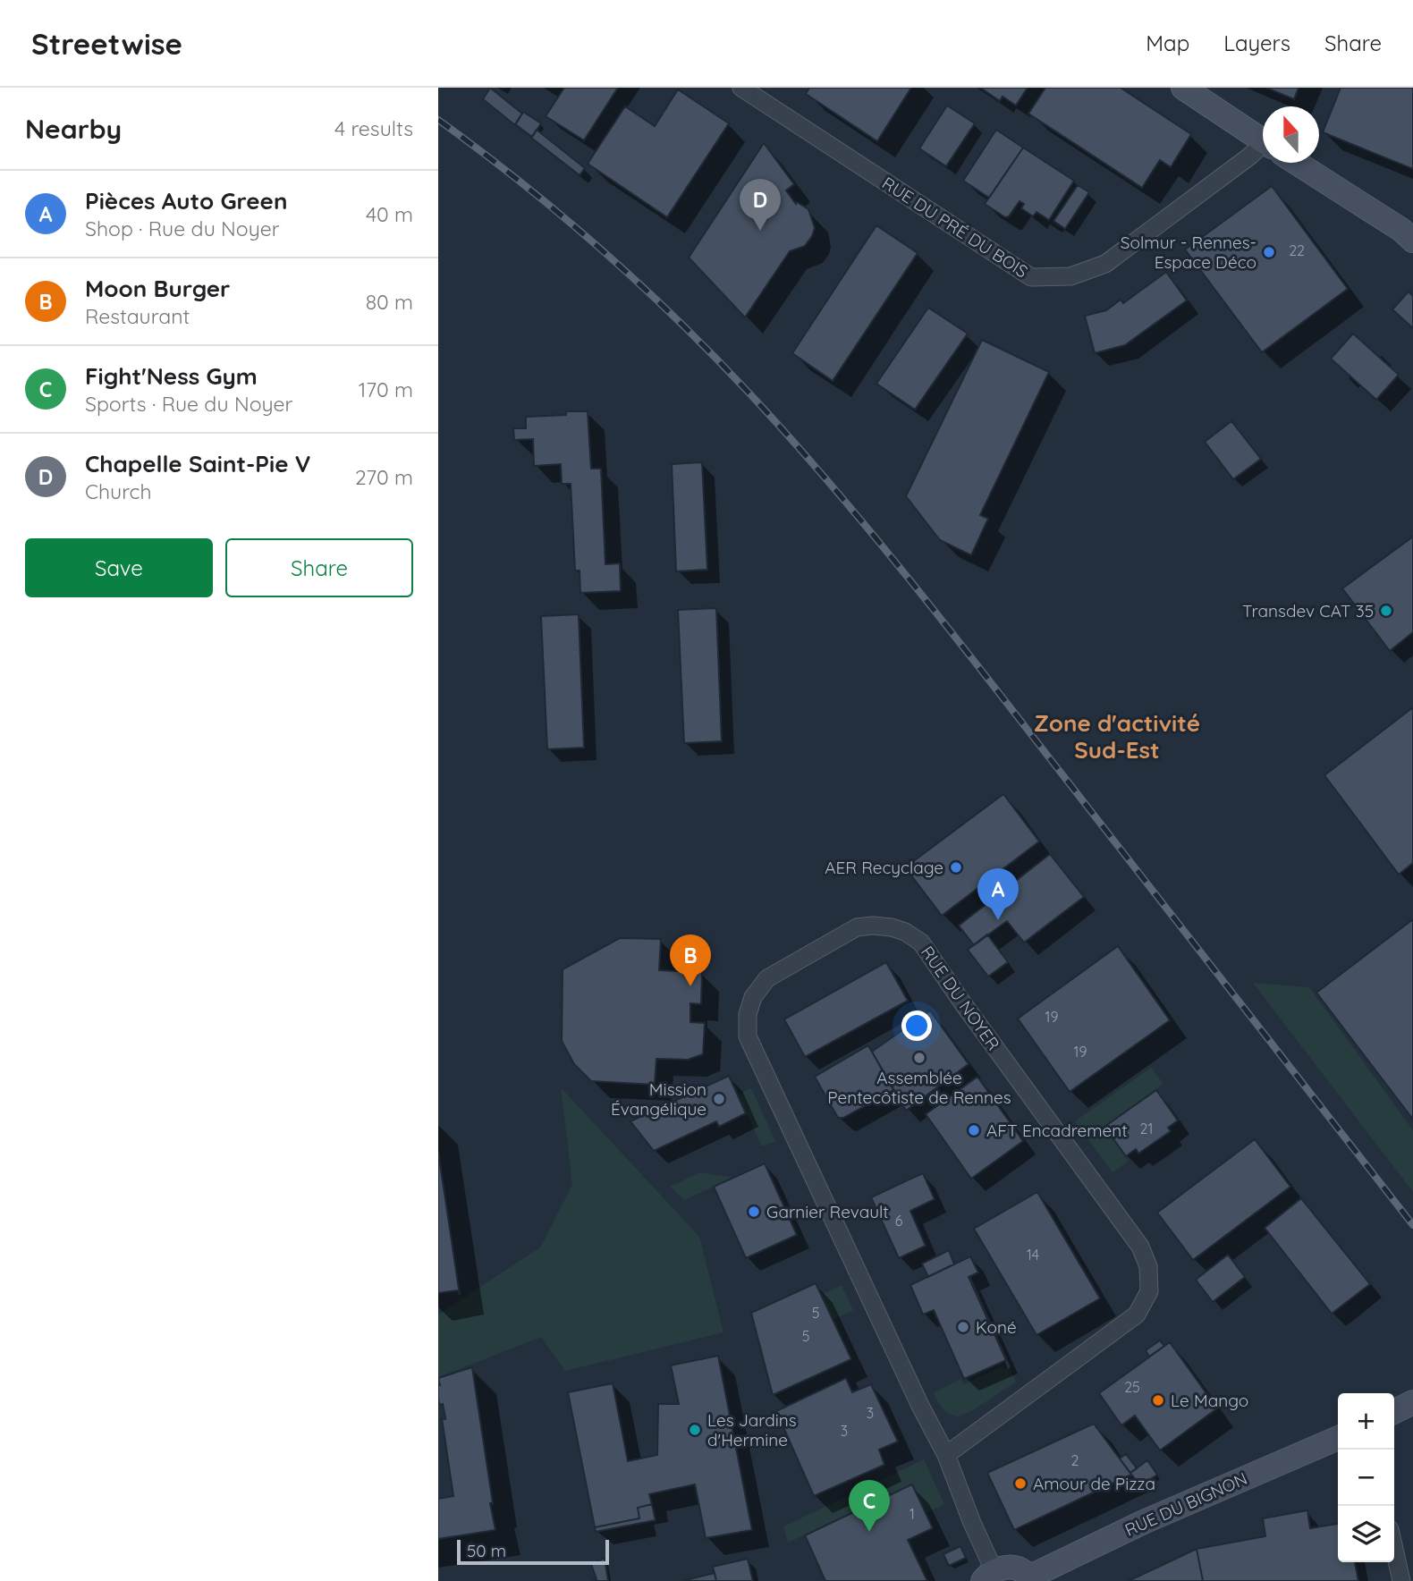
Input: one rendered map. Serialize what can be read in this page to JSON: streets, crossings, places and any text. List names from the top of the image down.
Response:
{
  "streets": {
    "street": ["RUE DU PRÉ DU BOIS", "RUE DU NOYER", "RUE DU BIGNON"]
  },
  "crossings": [
    ["RUE DU NOYER", "RUE DU BIGNON"]
  ],
  "districts": ["Zone d'activité Sud-Est"],
  "places": [
    "Solmur - Rennes- Espace Déco",
    "Transdev CAT 35",
    "AER Recyclage",
    "Assemblée Pentecôtiste de Rennes",
    "Mission Évangélique",
    "AFT Encadrement",
    "Garnier Revault",
    "Koné",
    "Le Mango",
    "Les Jardins d'Hermine",
    "Amour de Pizza"
  ],
  "house_numbers": [
    "22",
    "19",
    "19",
    "21",
    "6",
    "14",
    "5",
    "5",
    "25",
    "3",
    "3",
    "2",
    "1"
  ],
  "scale_bar": "50 m",
  "north": "top",
  "page": {
    "header": "Streetwise",
    "nav": ["Map", "Layers", "Share"],
    "heading": ["Nearby", "4 results"],
    "list": [
      {
        "mark": "A",
        "name": "Pièces Auto Green",
        "note": "Shop · Rue du Noyer",
        "value": "40 m"
      },
      {
        "mark": "B",
        "name": "Moon Burger",
        "note": "Restaurant",
        "value": "80 m"
      },
      {
        "mark": "C",
        "name": "Fight'Ness Gym",
        "note": "Sports · Rue du Noyer",
        "value": "170 m"
      },
      {
        "mark": "D",
        "name": "Chapelle Saint-Pie V",
        "note": "Church",
        "value": "270 m"
      }
    ],
    "pins": [
      "D",
      "A",
      "B",
      "C"
    ],
    "buttons": ["Save", "Share"],
    "map_buttons": ["+", "−"],
    "scale": "50 m"
  }
}
